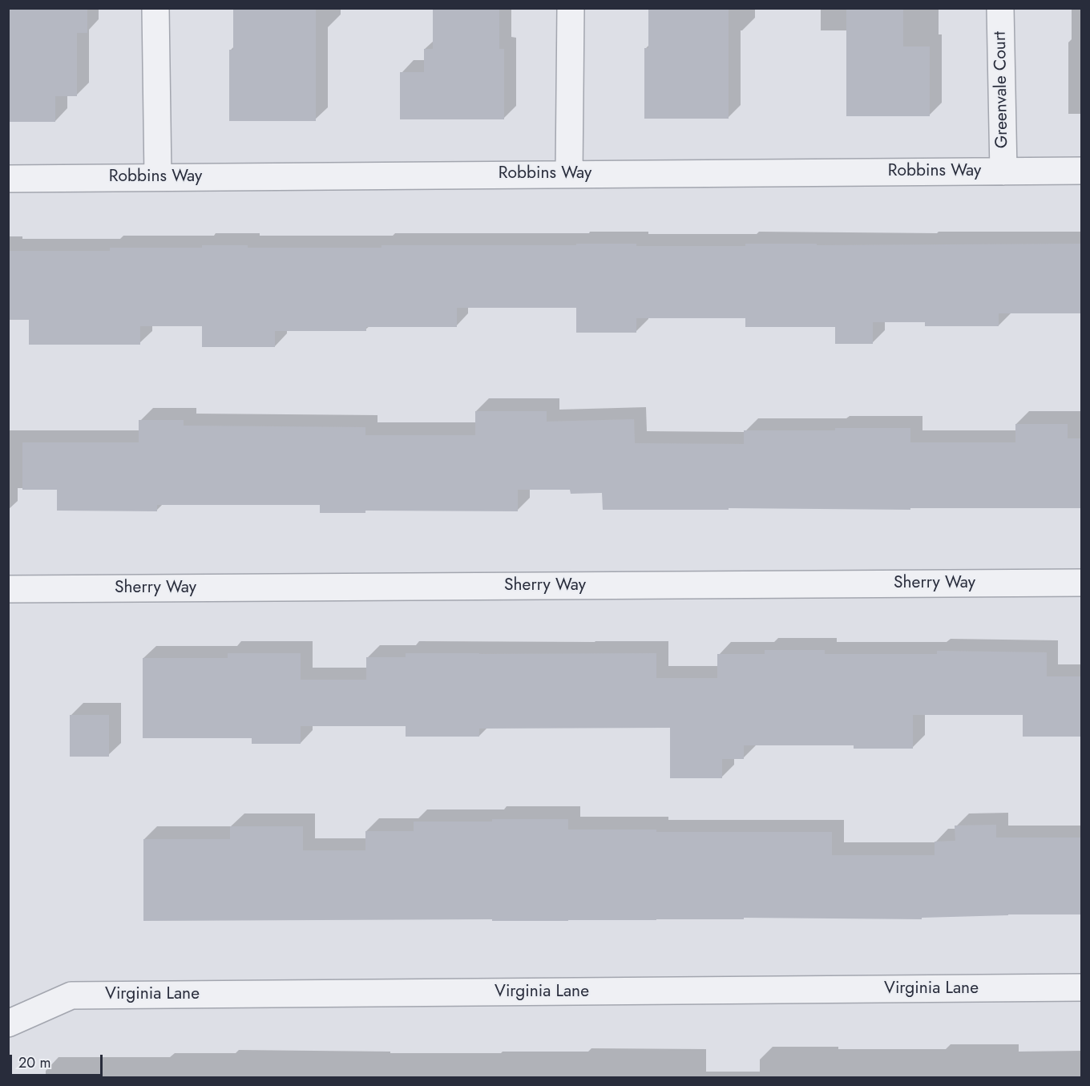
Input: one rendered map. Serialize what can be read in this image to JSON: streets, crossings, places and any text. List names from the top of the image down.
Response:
{
  "streets": {
    "street": [
      "Greenvale Court",
      "Robbins Way",
      "Sherry Way",
      "Virginia Lane"
    ]
  },
  "crossings": [
    ["Greenvale Court", "Robbins Way"]
  ],
  "scale_bar": "20 m"
}
